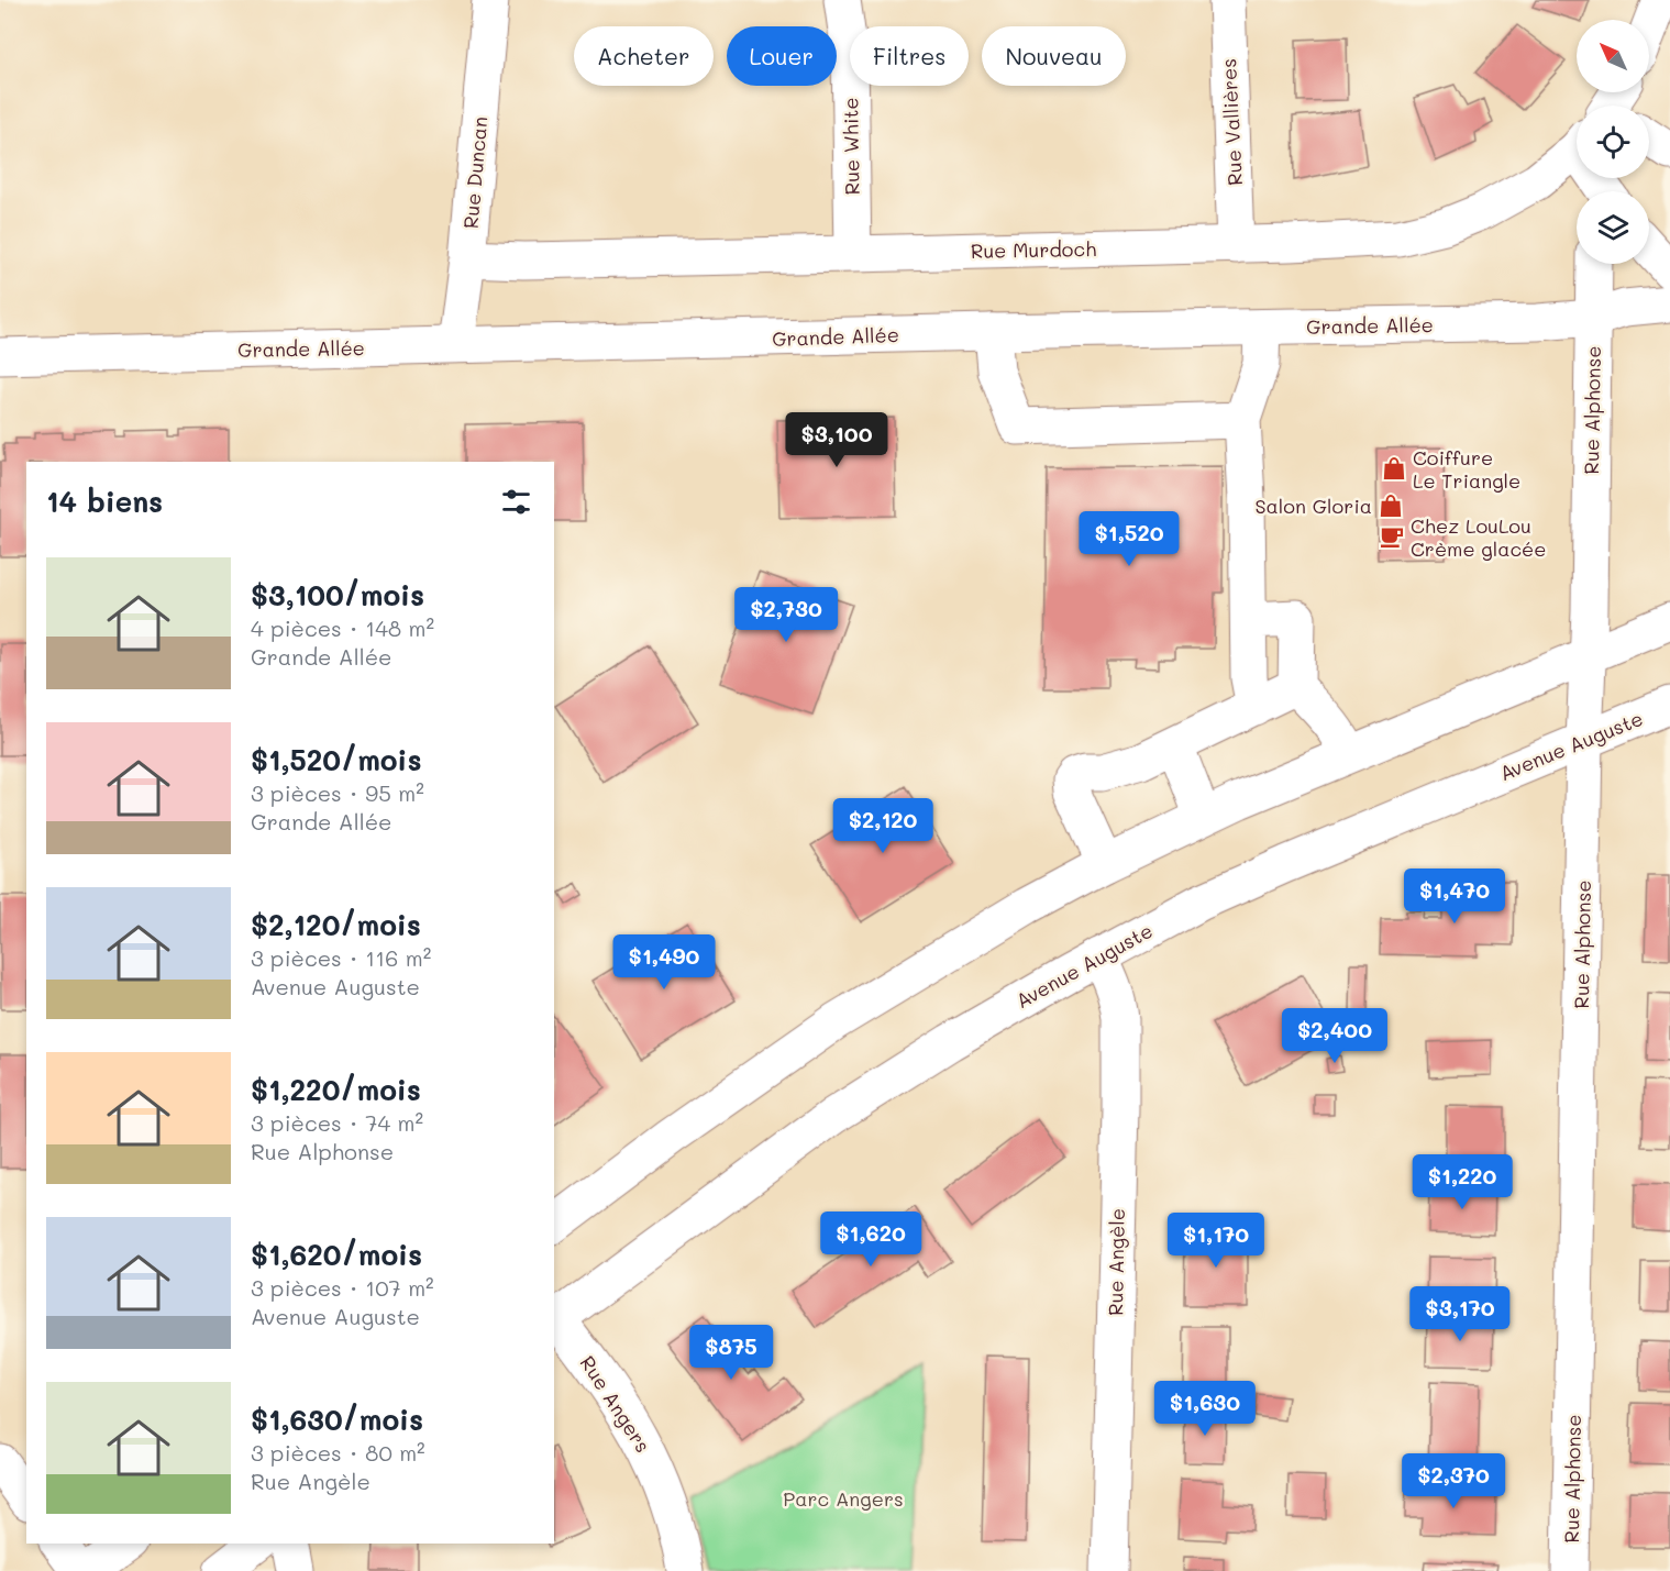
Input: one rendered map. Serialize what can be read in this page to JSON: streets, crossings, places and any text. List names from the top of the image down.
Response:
{
  "streets": {
    "street": [
      "Rue Vallières",
      "Rue White",
      "Rue Duncan",
      "Rue Murdoch",
      "Grande Allée",
      "Rue Alphonse",
      "Avenue Auguste",
      "Rue Angèle",
      "Rue Angers"
    ]
  },
  "crossings": [
    ["Rue Vallières", "Rue Murdoch"],
    ["Rue White", "Rue Murdoch"],
    ["Rue Duncan", "Rue Murdoch"],
    ["Rue Duncan", "Grande Allée"],
    ["Grande Allée", "Rue Alphonse"],
    ["Rue Alphonse", "Avenue Auguste"],
    ["Avenue Auguste", "Rue Angèle"],
    ["Avenue Auguste", "Rue Angers"]
  ],
  "parks": ["Parc Angers"],
  "places": {
    "shop": ["Coiffure Le Triangle", "Salon Gloria"],
    "cafe": ["Chez LouLou Crème glacée"]
  },
  "north": "top left",
  "page": {
    "chip": [
      "Acheter",
      "Louer",
      "Filtres",
      "Nouveau"
    ],
    "price": [
      "$3,100",
      "$1,520",
      "$2,730",
      "$2,120",
      "$1,470",
      "$1,490",
      "$2,400",
      "$1,220",
      "$1,620",
      "$1,170",
      "$3,170",
      "$875",
      "$1,630",
      "$2,370"
    ],
    "heading": "14 biens",
    "list": [
      {
        "name": "$3,100/mois",
        "note": "4 pièces · 148 m² · Grande Allée"
      },
      {
        "name": "$1,520/mois",
        "note": "3 pièces · 95 m² · Grande Allée"
      },
      {
        "name": "$2,120/mois",
        "note": "3 pièces · 116 m² · Avenue Auguste"
      },
      {
        "name": "$1,220/mois",
        "note": "3 pièces · 74 m² · Rue Alphonse"
      },
      {
        "name": "$1,620/mois",
        "note": "3 pièces · 107 m² · Avenue Auguste"
      },
      {
        "name": "$1,630/mois",
        "note": "3 pièces · 80 m² · Rue Angèle"
      }
    ]
  }
}
